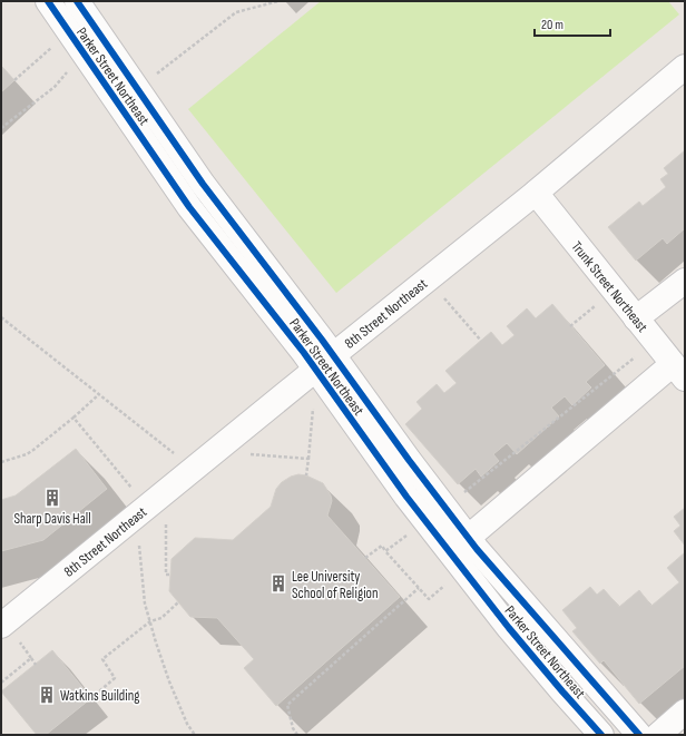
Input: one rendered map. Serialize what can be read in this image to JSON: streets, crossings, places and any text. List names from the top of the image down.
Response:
{
  "streets": {
    "street": ["Parker Street Northeast", "Trunk Street Northeast", "8th Street Northeast"]
  },
  "crossings": [
    ["Parker Street Northeast", "8th Street Northeast"],
    ["Trunk Street Northeast", "8th Street Northeast"]
  ],
  "places": {
    "building": ["Sharp Davis Hall", "Lee University School of Religion", "Watkins Building"]
  },
  "scale_bar": "20 m"
}
